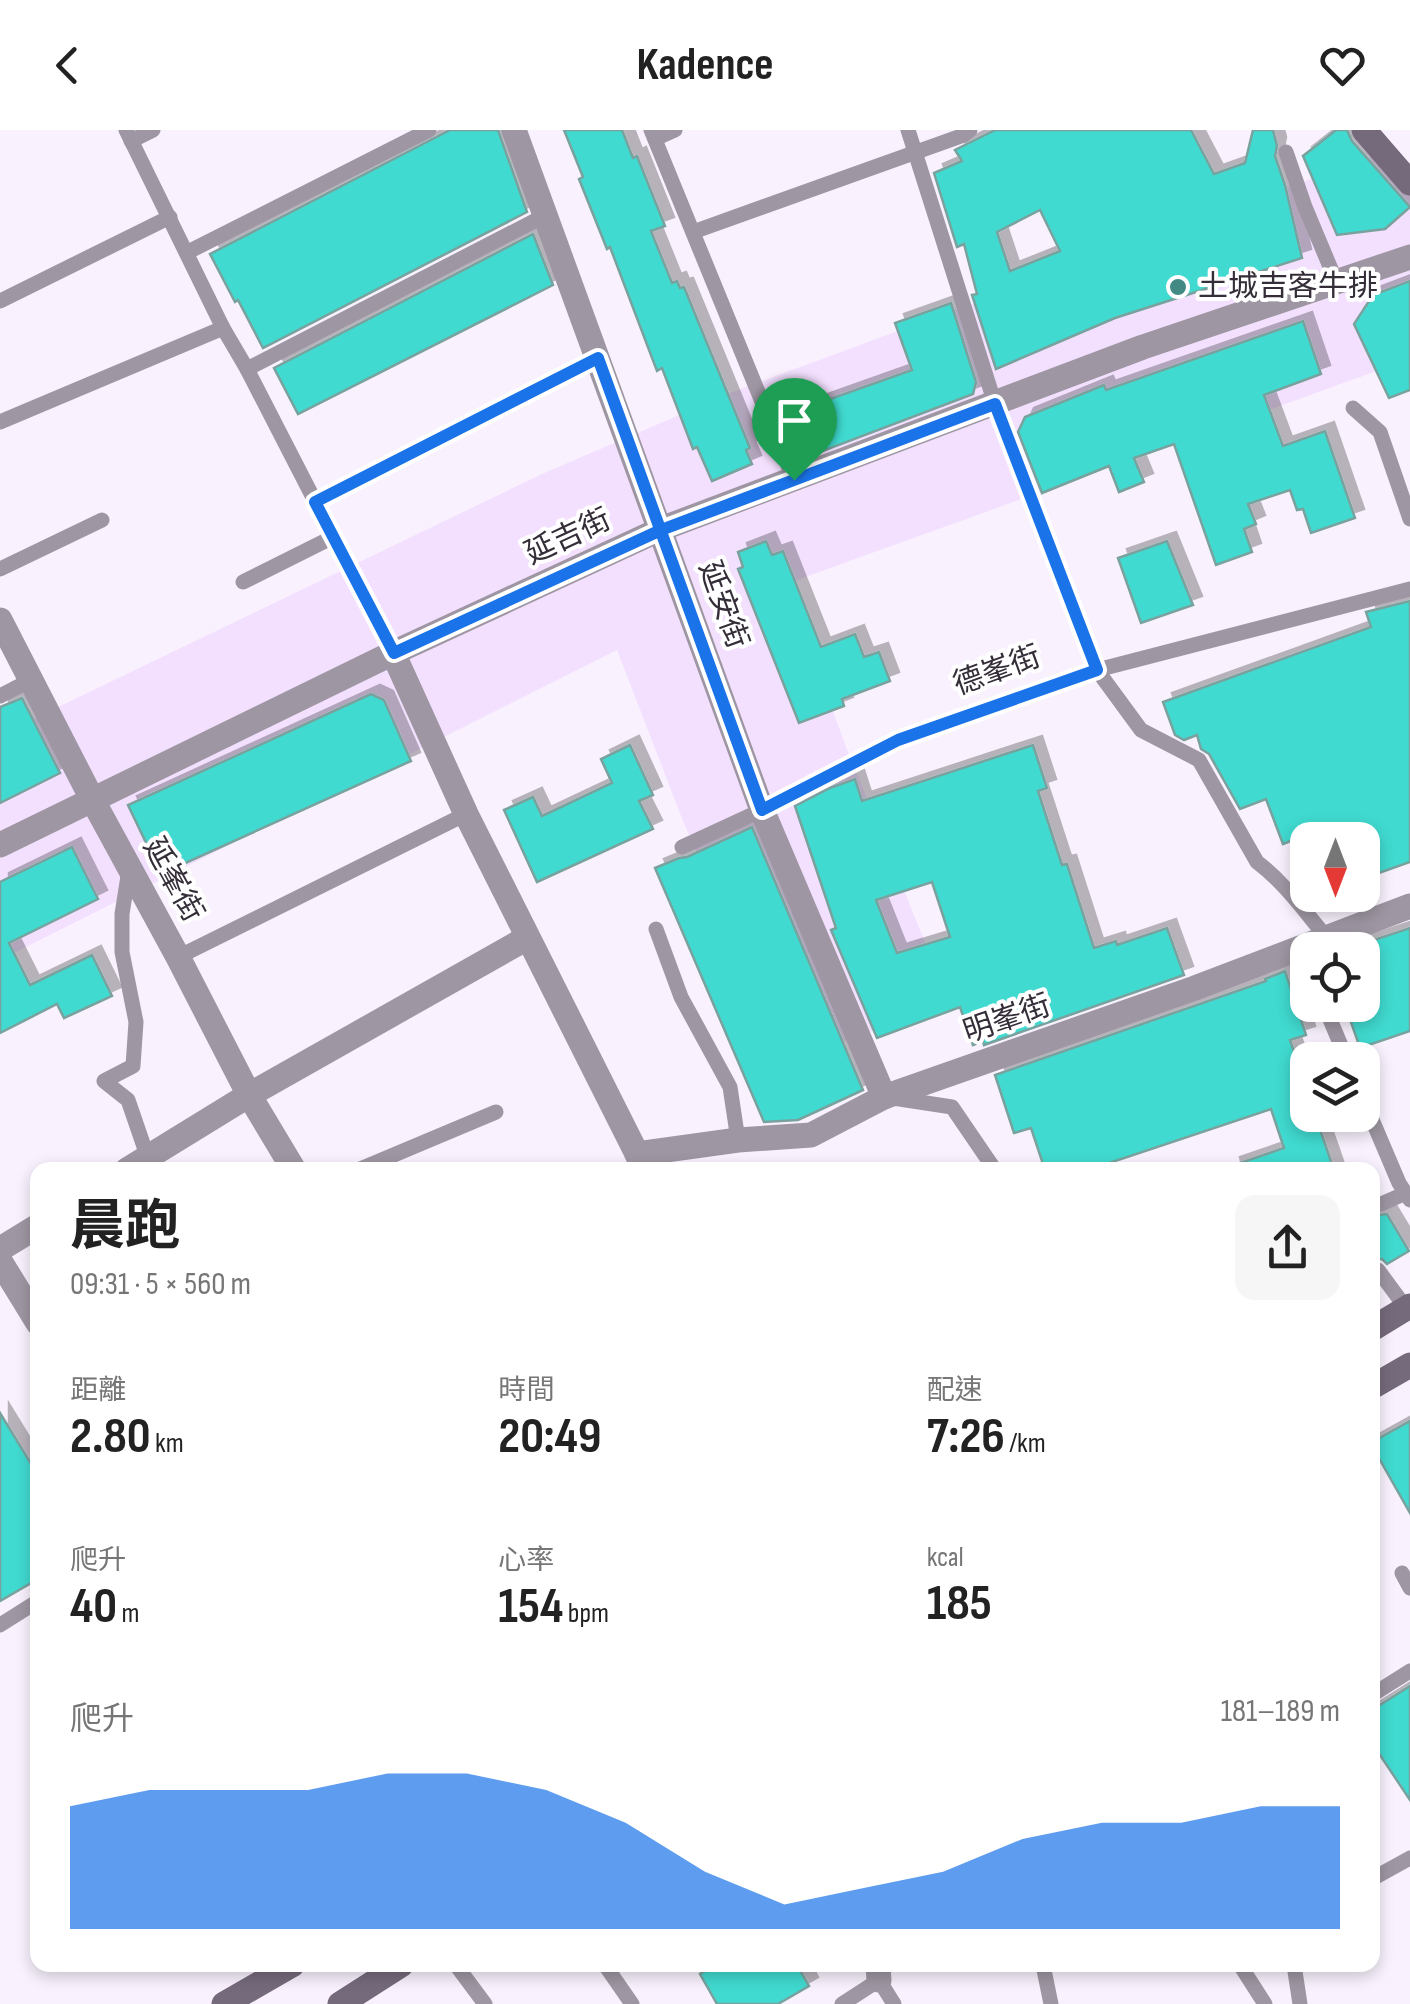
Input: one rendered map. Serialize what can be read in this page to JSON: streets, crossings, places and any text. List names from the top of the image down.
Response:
{
  "streets": {
    "street": [
      "延吉街",
      "延安街",
      "延峯街",
      "明峯街"
    ],
    "lane": ["德峯街"]
  },
  "crossings": [
    ["延吉街", "延安街"],
    ["延吉街", "延峯街"],
    ["延安街", "德峯街"],
    ["延安街", "明峯街"]
  ],
  "places": ["土城吉客牛排"],
  "north": "bottom",
  "page": {
    "header": "Kadence",
    "heading": ["晨跑", "09:31 · 5 × 560 m"],
    "stats": [
      ["距離", "2.80 km"],
      ["時間", "20:49"],
      ["配速", "7:26 /km"],
      ["爬升", "40 m"],
      ["心率", "154 bpm"],
      ["kcal", "185"]
    ],
    "chart": ["爬升", "181–189 m"]
  }
}
